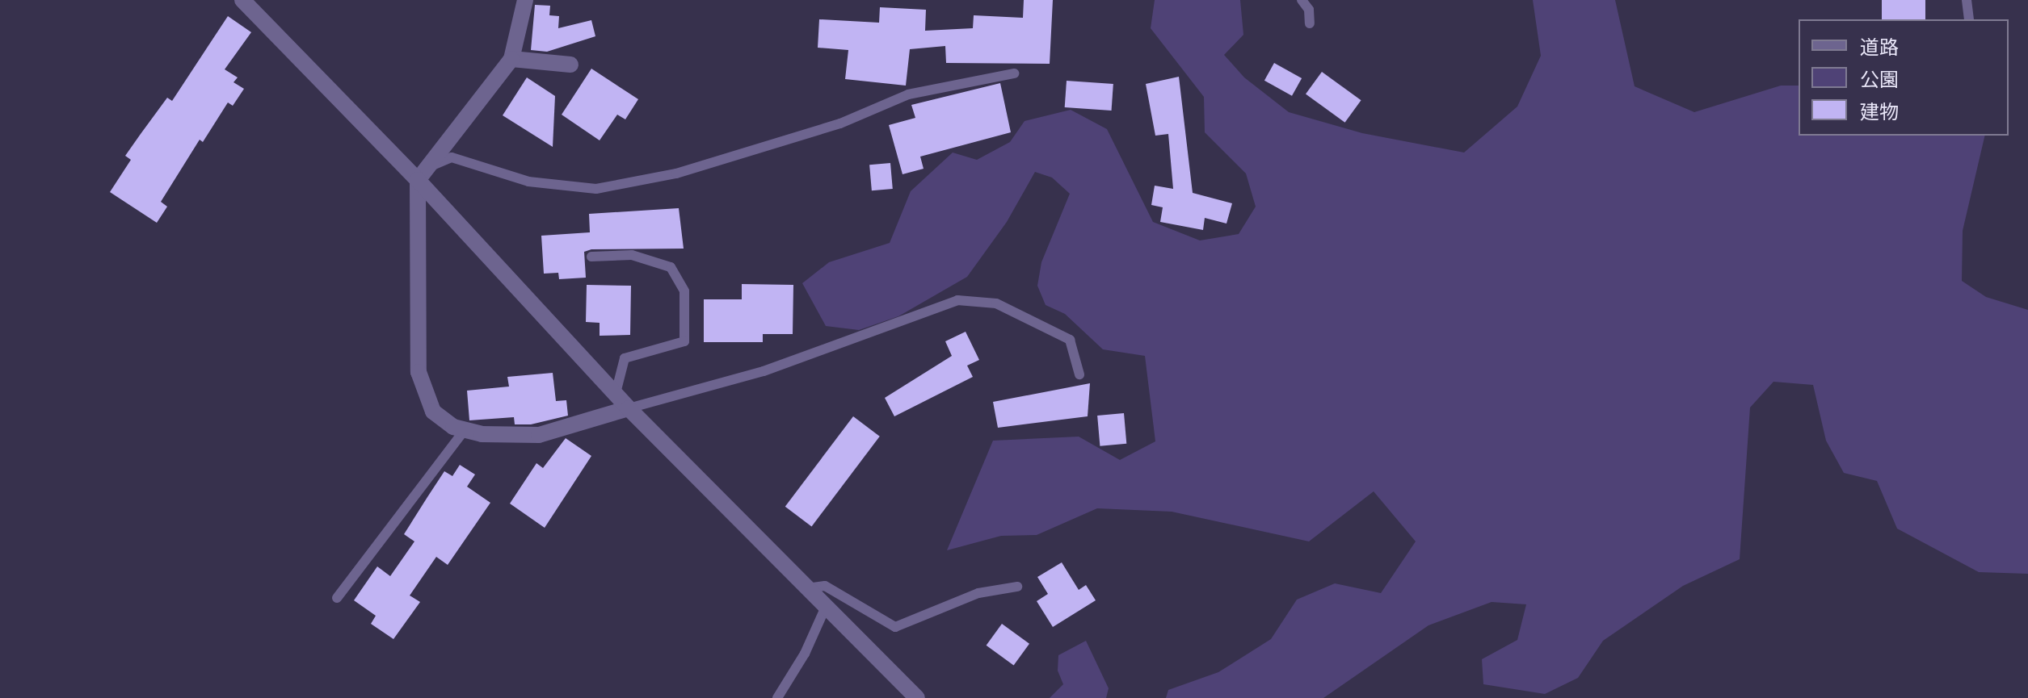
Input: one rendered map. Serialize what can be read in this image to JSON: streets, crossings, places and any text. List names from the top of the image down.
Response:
{
  "legend": ["道路", "公園", "建物"]
}
